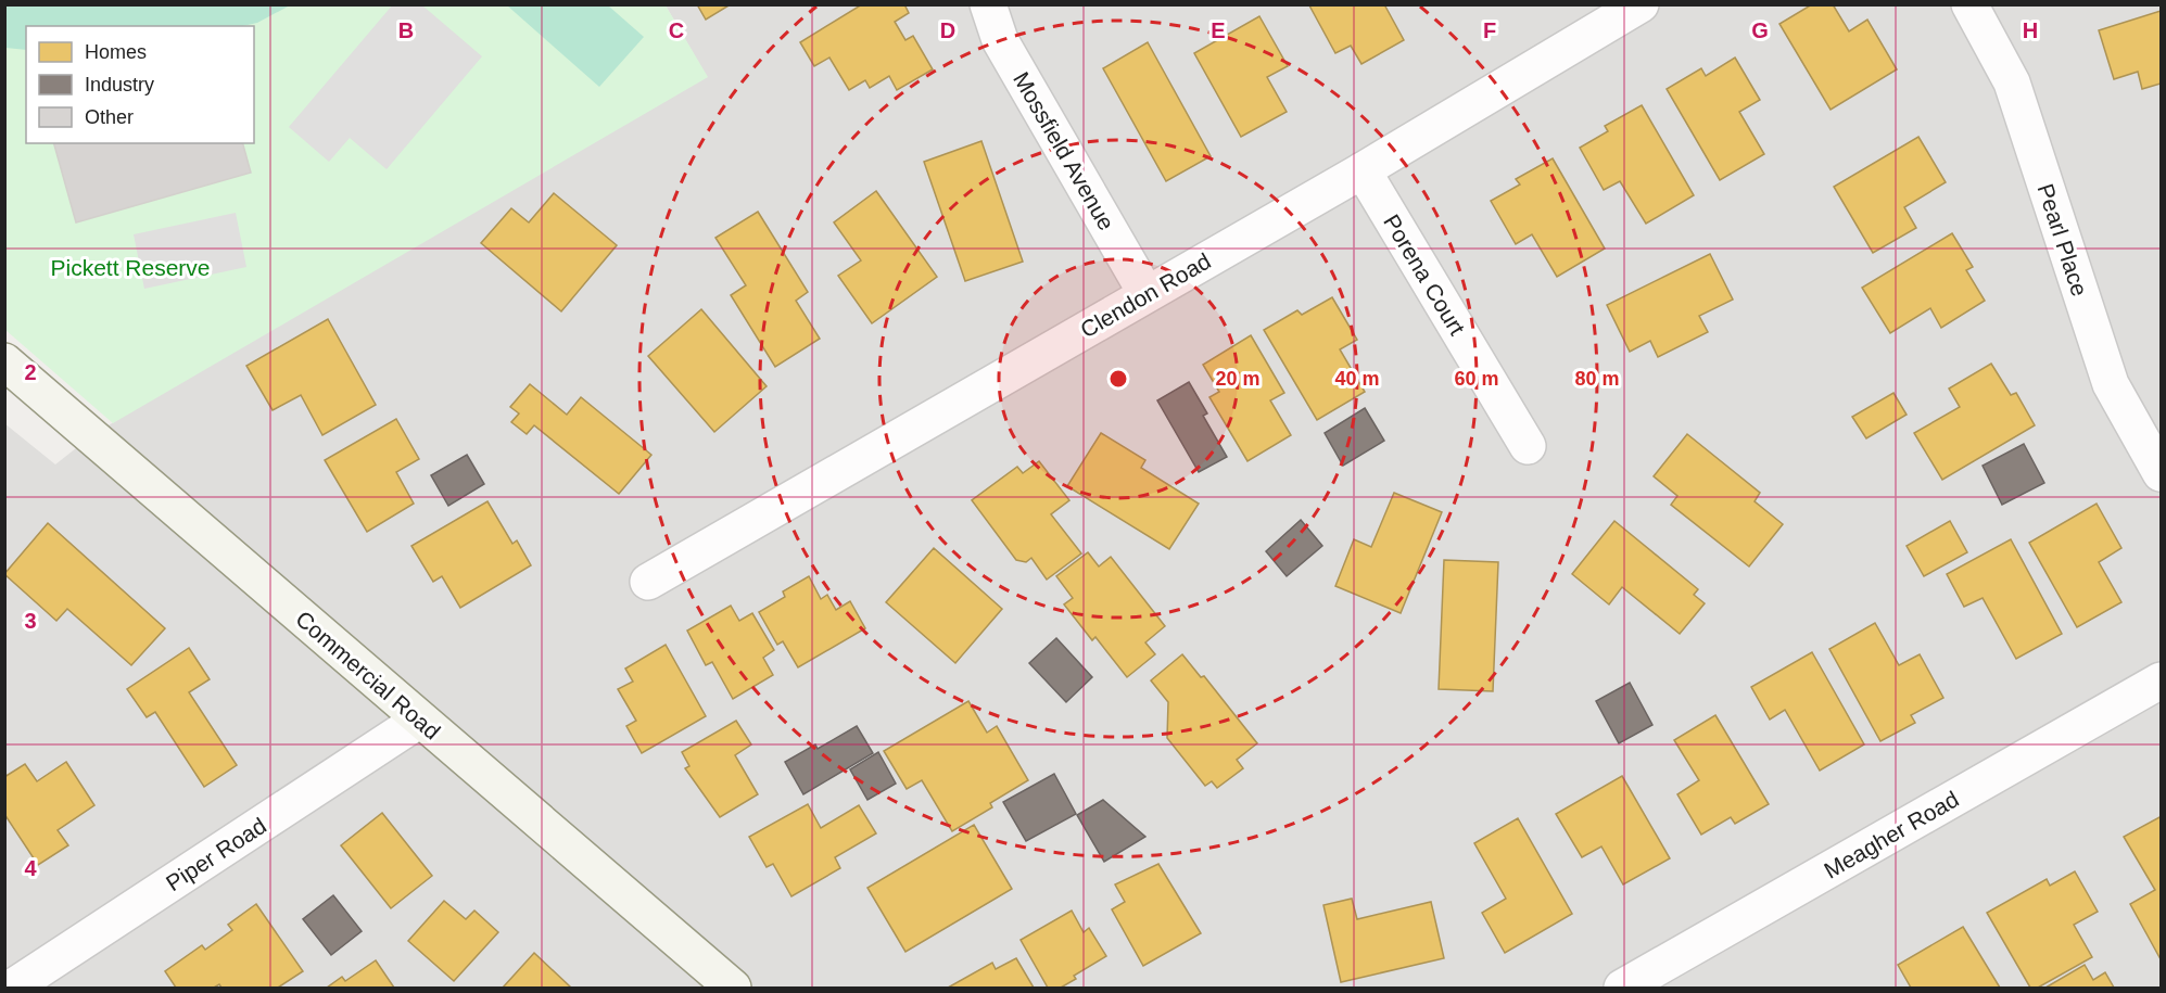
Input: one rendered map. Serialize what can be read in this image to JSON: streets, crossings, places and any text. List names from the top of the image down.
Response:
{
  "streets": {
    "main road": ["Commercial Road"],
    "street": [
      "Mossfield Avenue",
      "Pearl Place",
      "Porena Court",
      "Clendon Road",
      "Meagher Road",
      "Piper Road"
    ]
  },
  "crossings": [
    ["Mossfield Avenue", "Clendon Road"],
    ["Porena Court", "Clendon Road"],
    ["Commercial Road", "Piper Road"]
  ],
  "parks": ["Pickett Reserve"],
  "legend": ["Homes", "Industry", "Other"],
  "grid": {
    "columns": [
      "B",
      "C",
      "D",
      "E",
      "F",
      "G",
      "H"
    ],
    "rows": ["2", "3", "4"]
  },
  "rings": [
    "20 m",
    "40 m",
    "60 m",
    "80 m"
  ]
}
